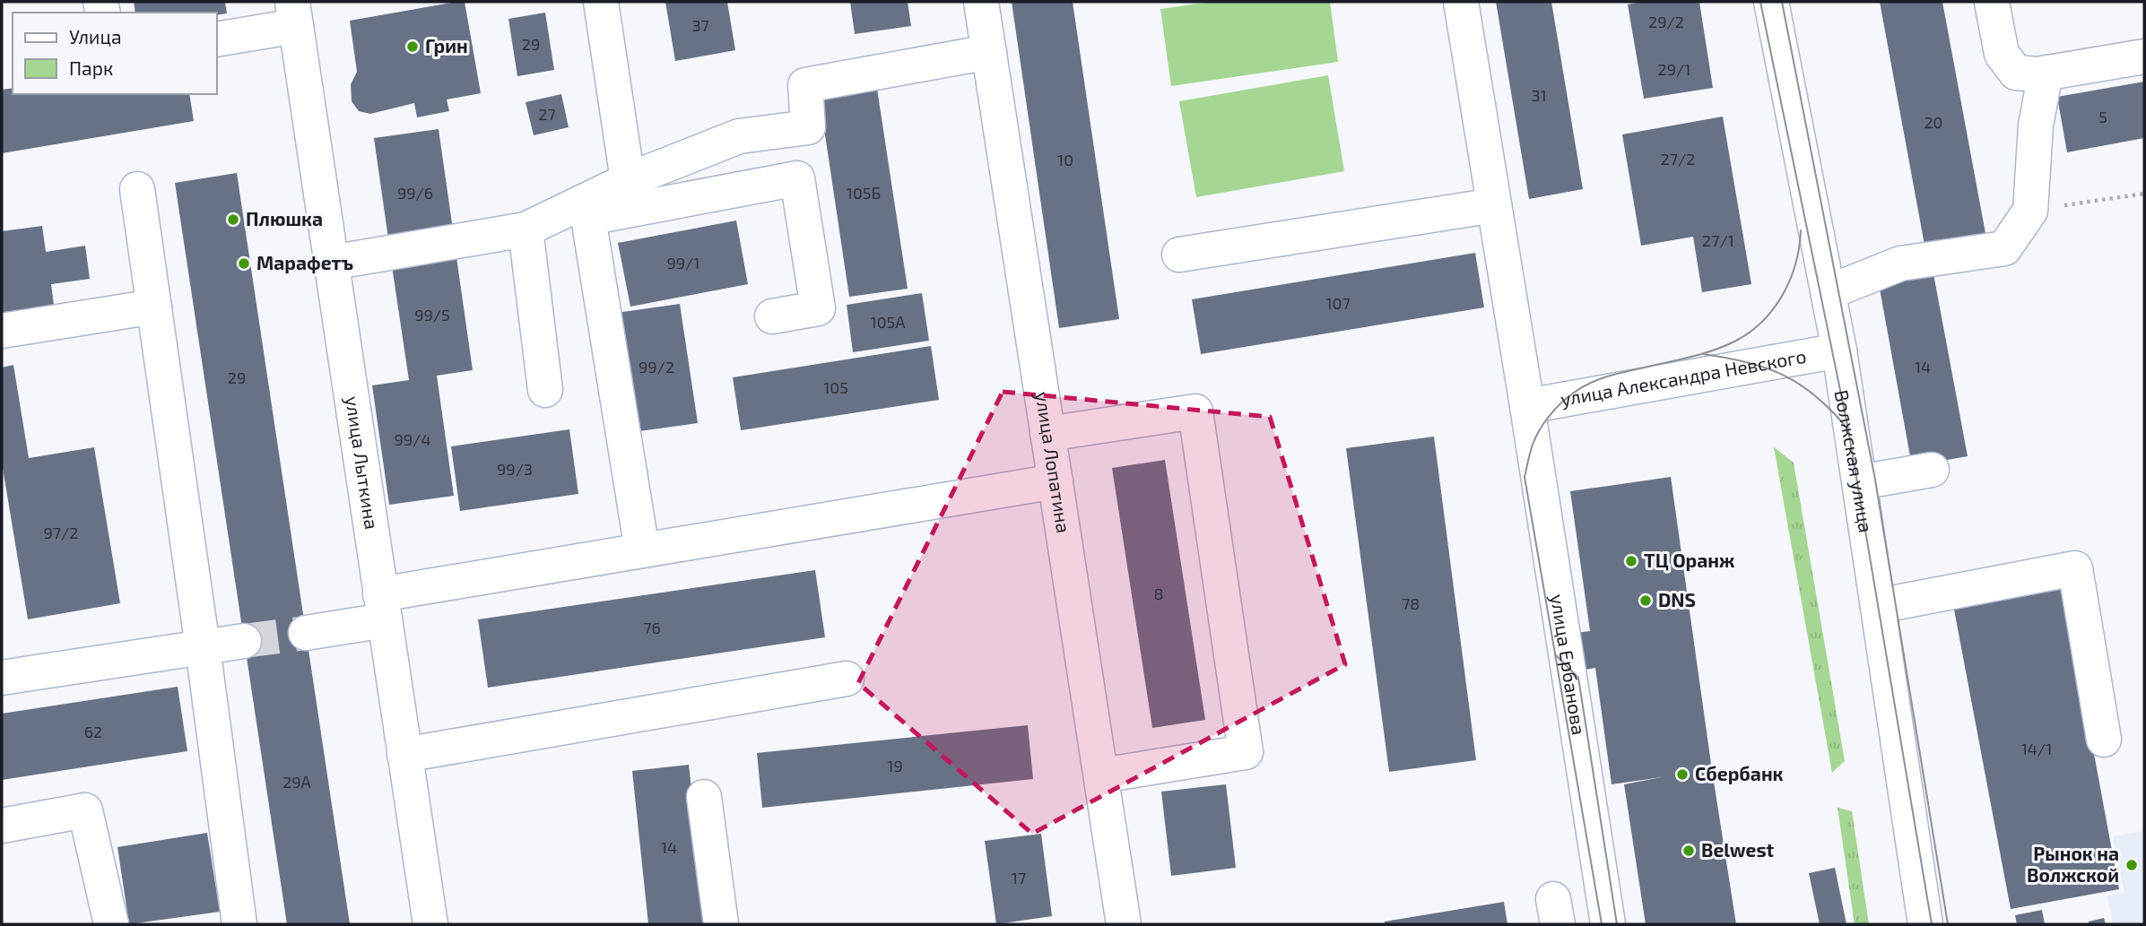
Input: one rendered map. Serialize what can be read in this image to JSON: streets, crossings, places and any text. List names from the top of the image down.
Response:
{
  "streets": {
    "street": [
      "улица Александра Невского",
      "Волжская улица",
      "улица Лопатина",
      "улица Лыткина",
      "улица Ербанова"
    ]
  },
  "crossings": [
    ["улица Александра Невского", "Волжская улица"],
    ["улица Александра Невского", "улица Ербанова"]
  ],
  "places": [
    "Грин",
    "Плюшка",
    "Марафетъ",
    "ТЦ Оранж",
    "DNS",
    "Сбербанк",
    "Belwest",
    "Рынок на Волжской"
  ],
  "house_numbers": [
    "29/2",
    "37",
    "29",
    "29/1",
    "31",
    "27",
    "5",
    "20",
    "27/2",
    "10",
    "99/6",
    "105Б",
    "27/1",
    "99/1",
    "107",
    "99/5",
    "105А",
    "99/2",
    "14",
    "29",
    "105",
    "99/4",
    "99/3",
    "97/2",
    "8",
    "78",
    "76",
    "62",
    "14/1",
    "19",
    "29А",
    "14",
    "17"
  ],
  "legend": ["Улица", "Парк"]
}
